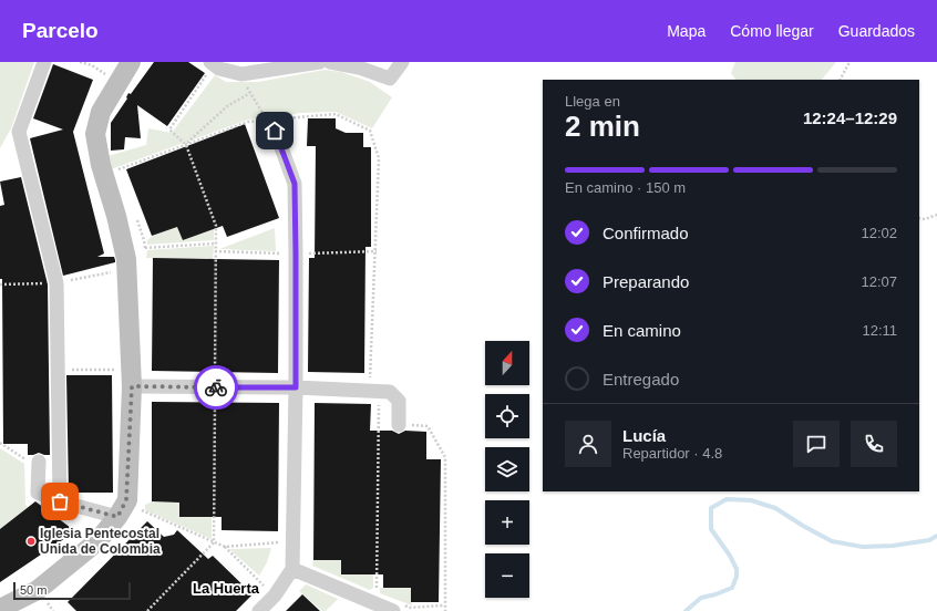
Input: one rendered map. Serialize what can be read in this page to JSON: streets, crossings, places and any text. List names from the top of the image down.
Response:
{
  "districts": ["La Huerta"],
  "places": ["Iglesia Pentecostal Unida de Colombia"],
  "scale_bar": "50 m",
  "north": "top",
  "page": {
    "header": "Parcelo",
    "nav": ["Mapa", "Cómo llegar", "Guardados"],
    "heading": ["2 min", "Llega en", "12:24–12:29"],
    "panel": ["Lucía", "Repartidor · 4.8"],
    "bar": "En camino · 150 m",
    "list": [
      ["Confirmado", "12:02"],
      ["Preparando", "12:07"],
      ["En camino", "12:11"],
      "Entregado"
    ],
    "map_buttons": ["+", "−"],
    "scale": "50 m"
  }
}
